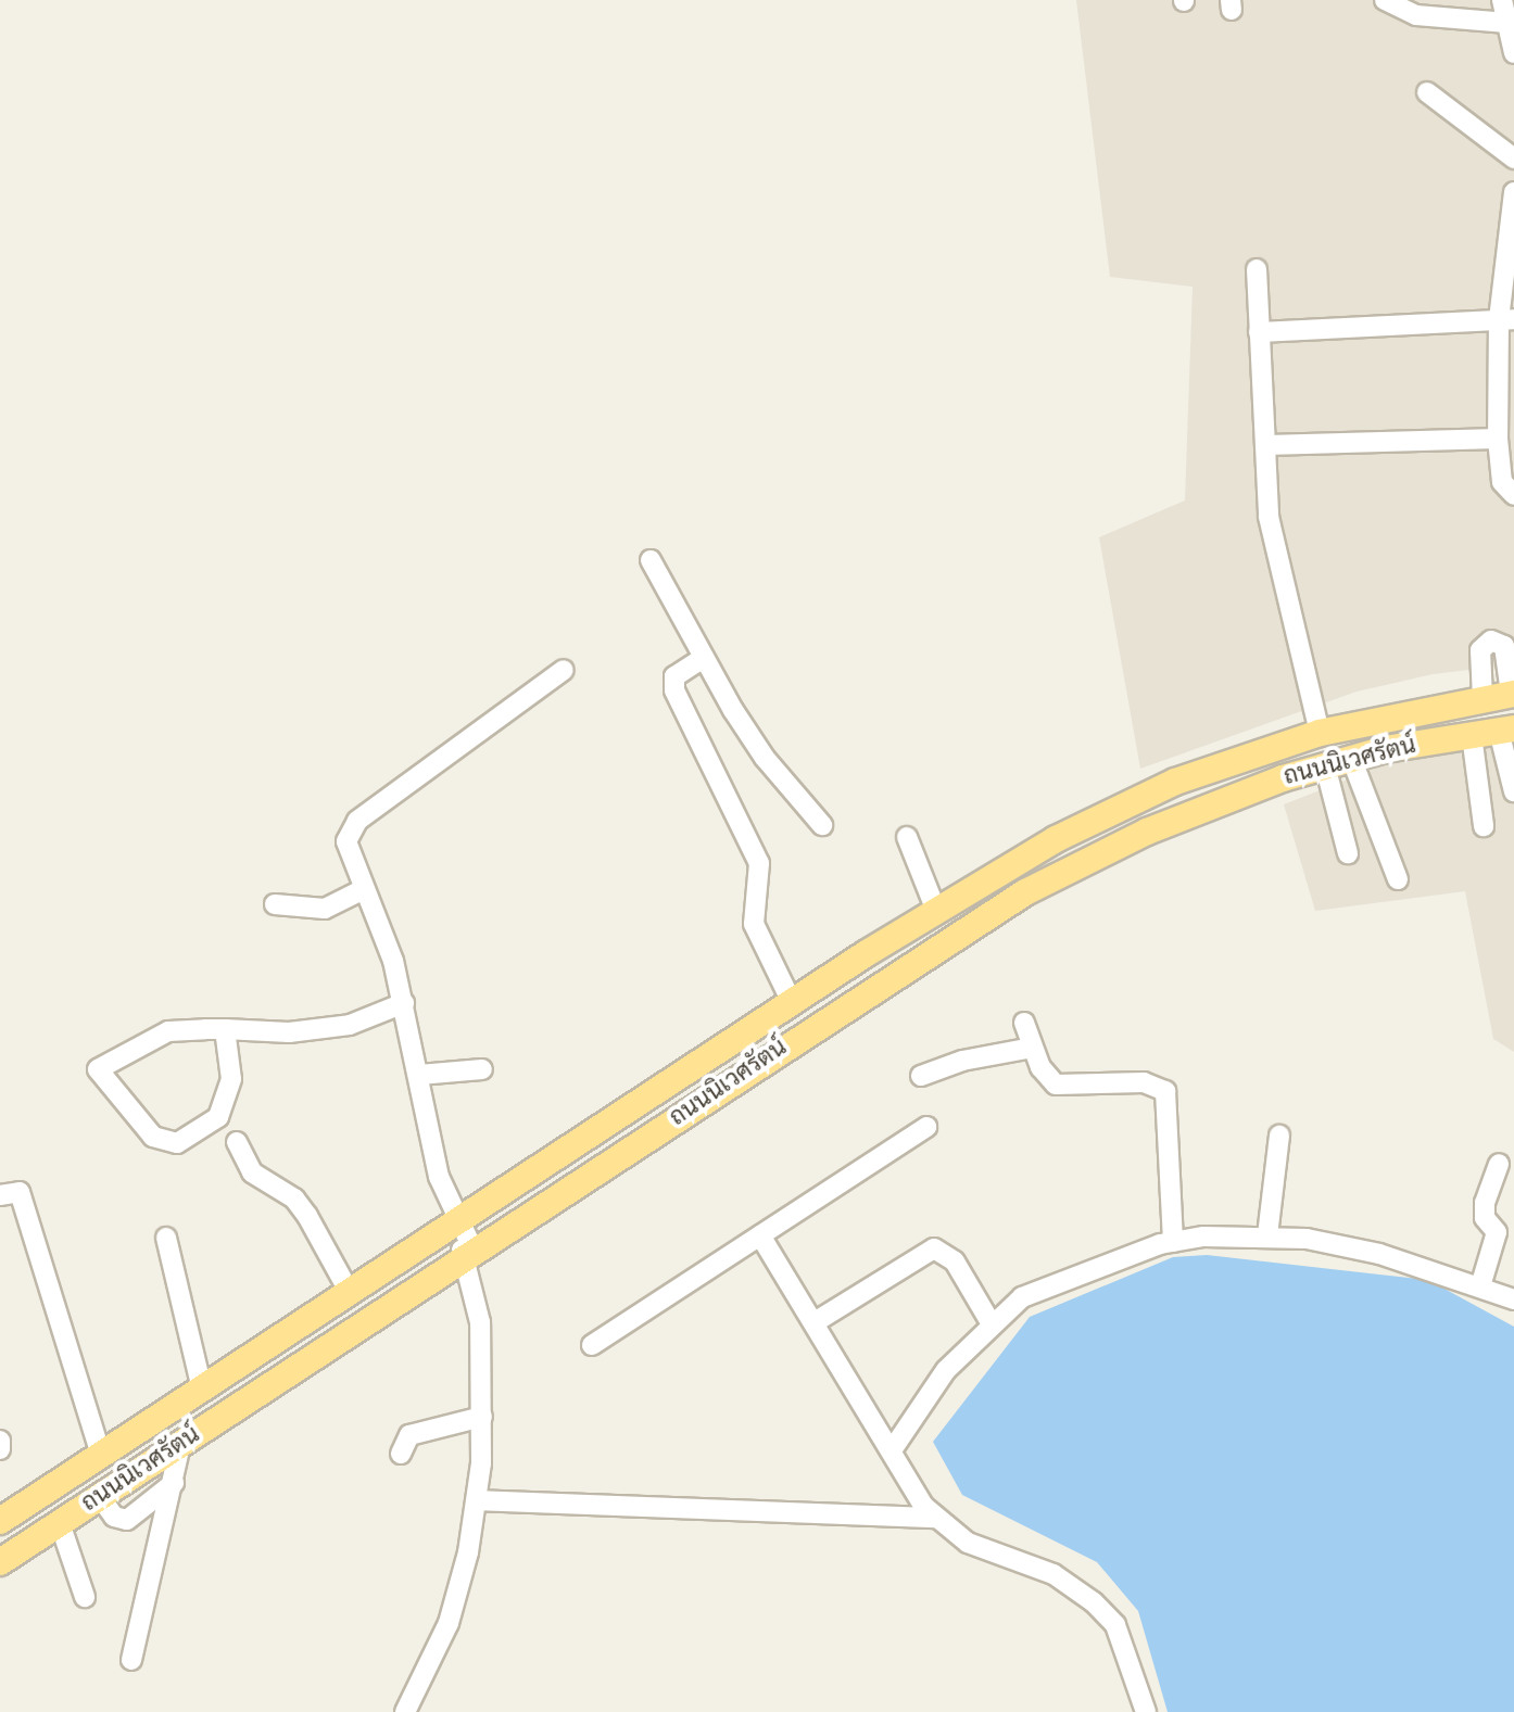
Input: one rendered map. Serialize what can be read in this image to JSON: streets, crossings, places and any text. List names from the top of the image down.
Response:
{
  "streets": {
    "main road": ["ถนนนิเวศรัตน์"]
  }
}
